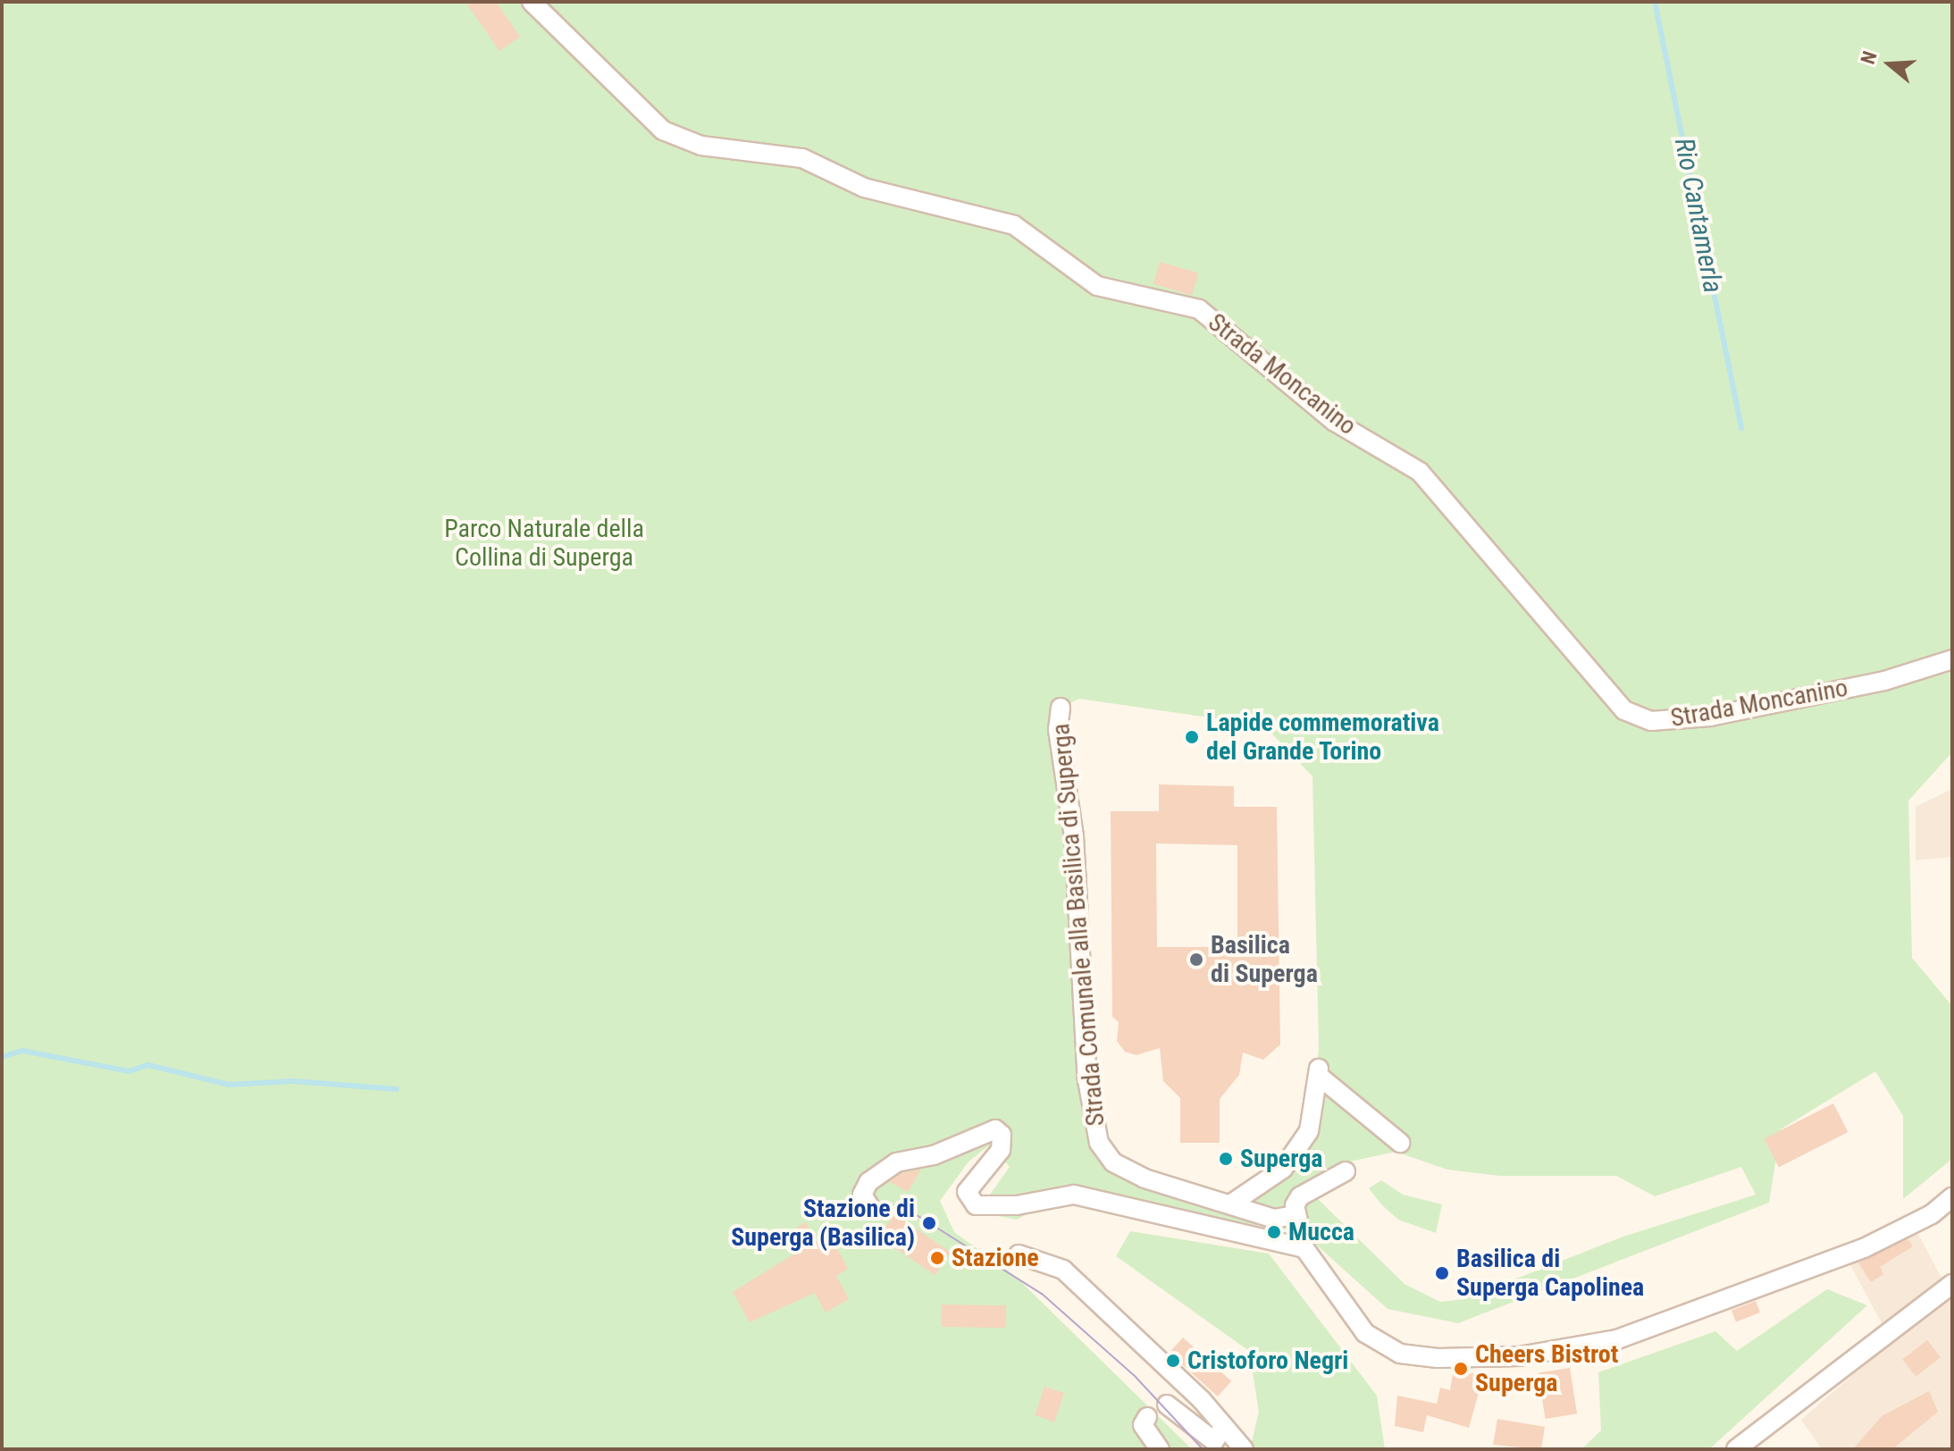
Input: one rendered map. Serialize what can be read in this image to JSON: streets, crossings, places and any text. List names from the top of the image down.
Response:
{
  "streets": {
    "street": ["Strada Moncanino", "Strada Comunale alla Basilica di Superga"]
  },
  "water": ["Rio Cantamerla"],
  "parks": ["Parco Naturale della Collina di Superga"],
  "places": [
    "Lapide commemorativa del Grande Torino",
    "Basilica di Superga",
    "Superga",
    "Stazione di Superga (Basilica)",
    "Mucca",
    "Stazione",
    "Basilica di Superga Capolinea",
    "Cristoforo Negri",
    "Cheers Bistrot Superga"
  ],
  "north": "left"
}
